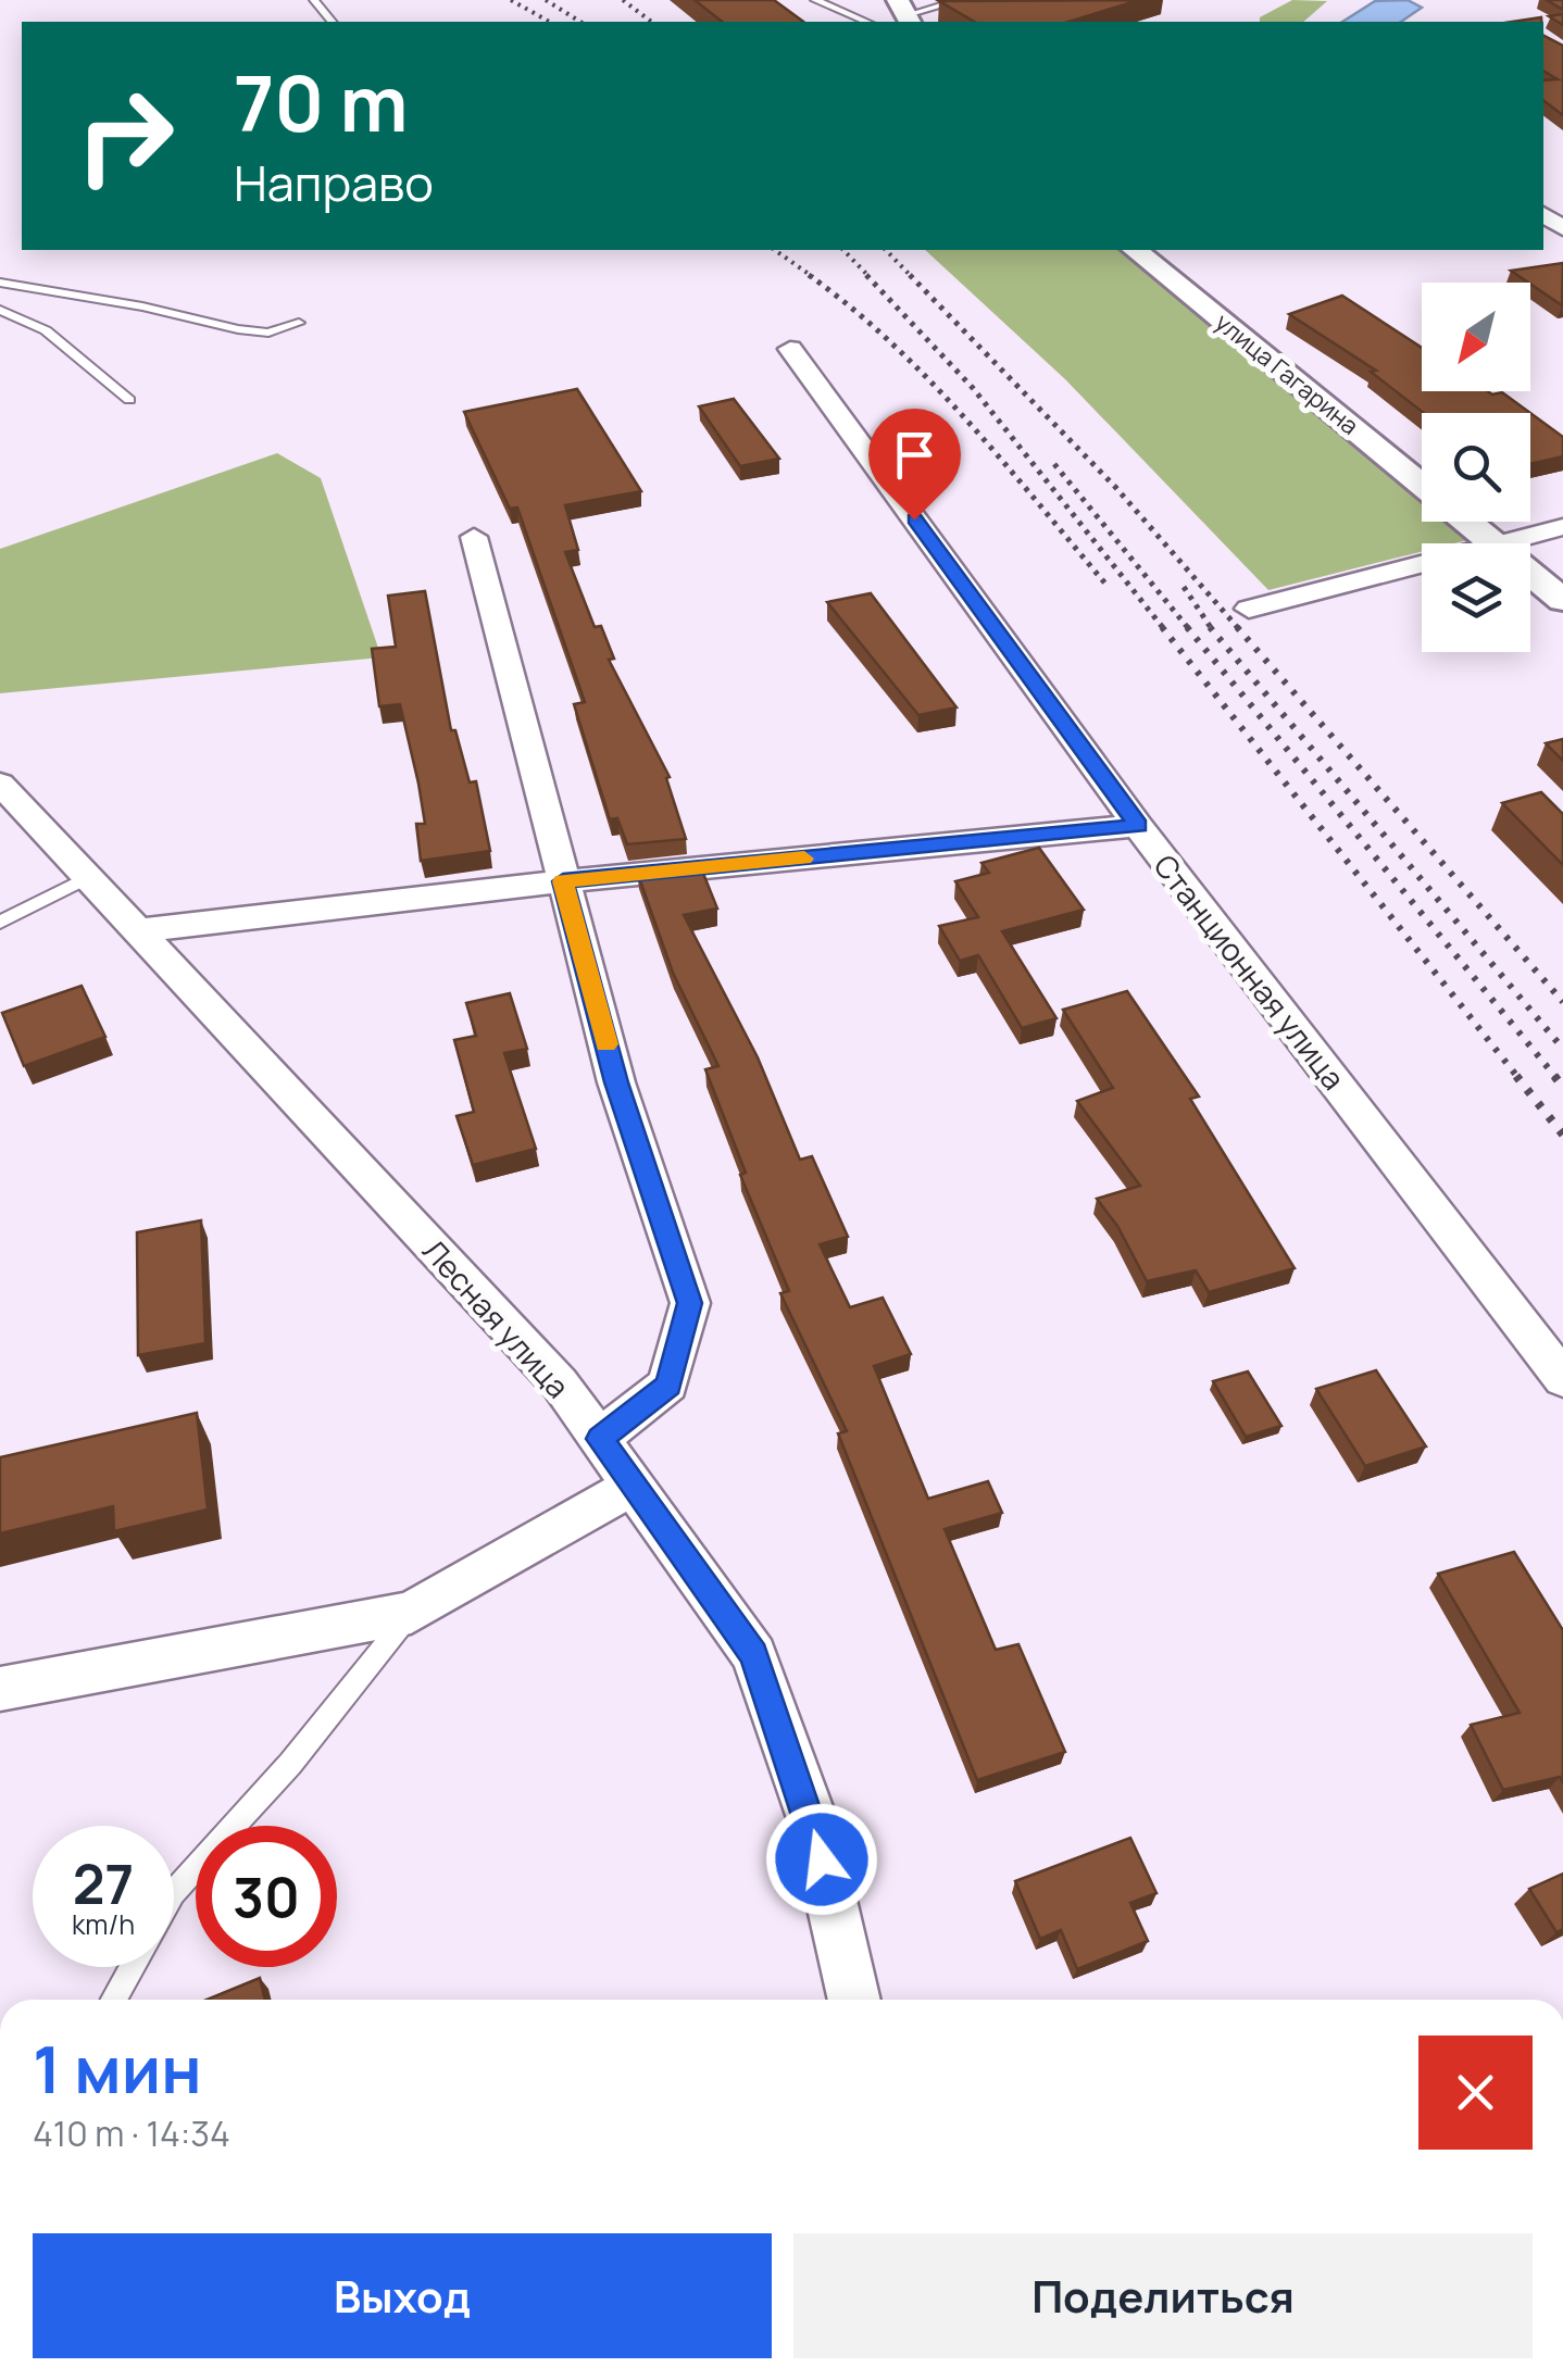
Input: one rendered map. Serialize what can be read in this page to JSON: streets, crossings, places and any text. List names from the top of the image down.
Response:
{
  "streets": {
    "street": ["улица Гагарина", "Станционная улица", "Лесная улица"]
  },
  "north": "bottom left",
  "page": {
    "turn": ["70 m", "Направо"],
    "speed": "27 km/h",
    "limit": "30",
    "heading": ["1 мин", "410 m · 14:34"],
    "buttons": ["Выход", "Поделиться"]
  }
}
